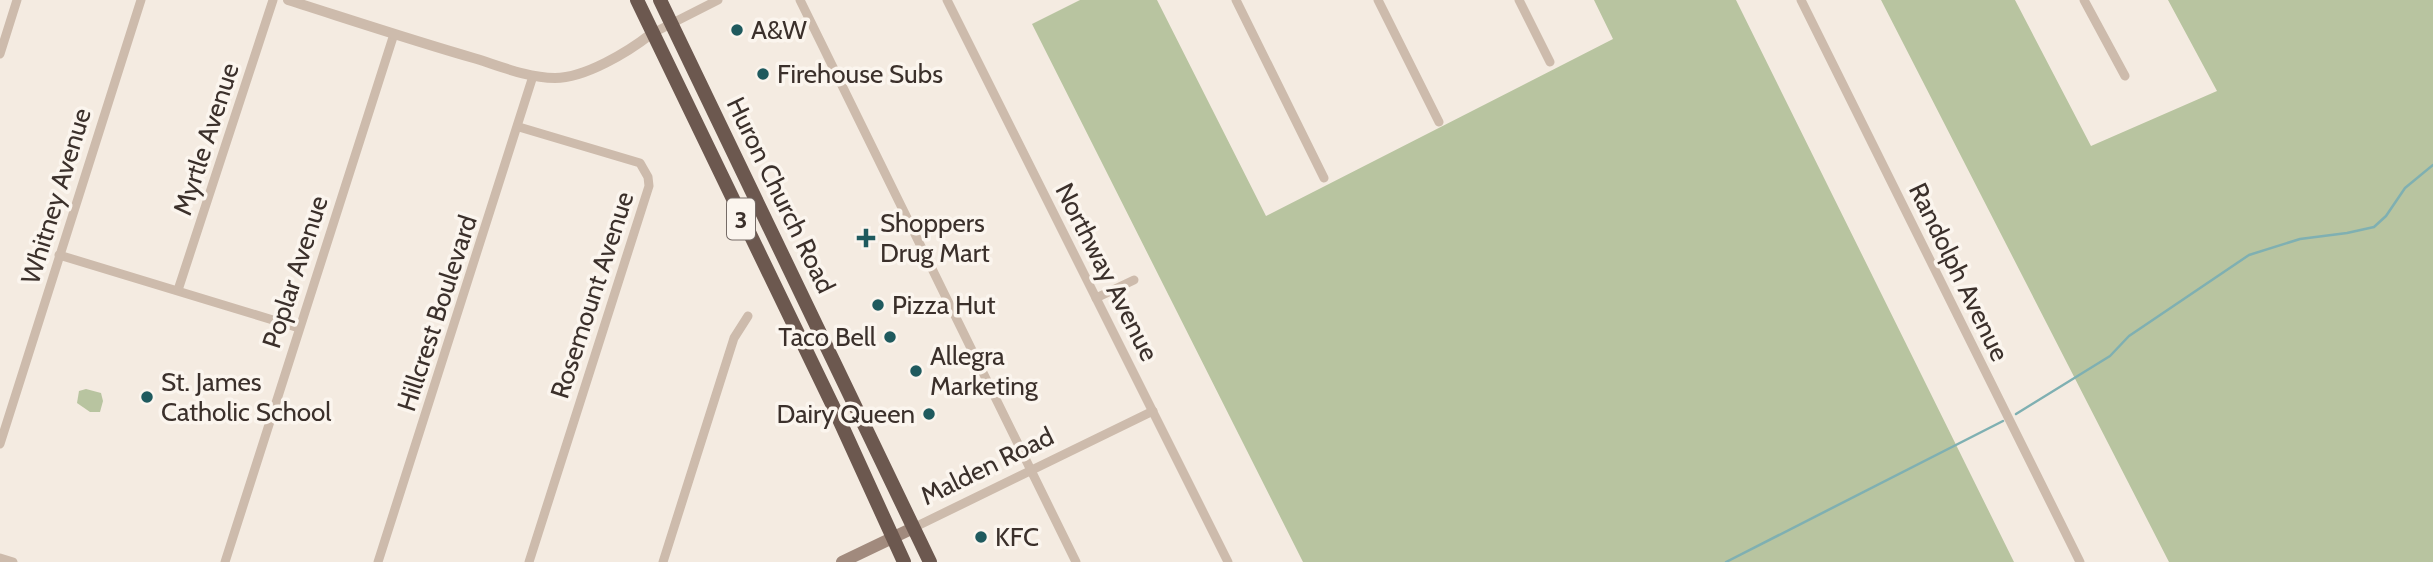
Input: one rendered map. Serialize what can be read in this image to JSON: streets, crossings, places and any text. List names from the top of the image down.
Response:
{
  "streets": {
    "highway": ["Huron Church Road", "3"],
    "main road": ["Malden Road"],
    "street": [
      "Myrtle Avenue",
      "Whitney Avenue",
      "Poplar Avenue",
      "Northway Avenue",
      "Randolph Avenue",
      "Rosemount Avenue",
      "Hillcrest Boulevard"
    ]
  },
  "crossings": [
    ["Huron Church Road", "Malden Road"],
    ["Northway Avenue", "Malden Road"],
    ["Rosemount Avenue", "Hillcrest Boulevard"]
  ],
  "places": {
    "other": [
      "A&W",
      "Firehouse Subs",
      "Pizza Hut",
      "Taco Bell",
      "Allegra Marketing",
      "St. James Catholic School",
      "Dairy Queen",
      "KFC"
    ],
    "health": ["Shoppers Drug Mart"]
  }
}
